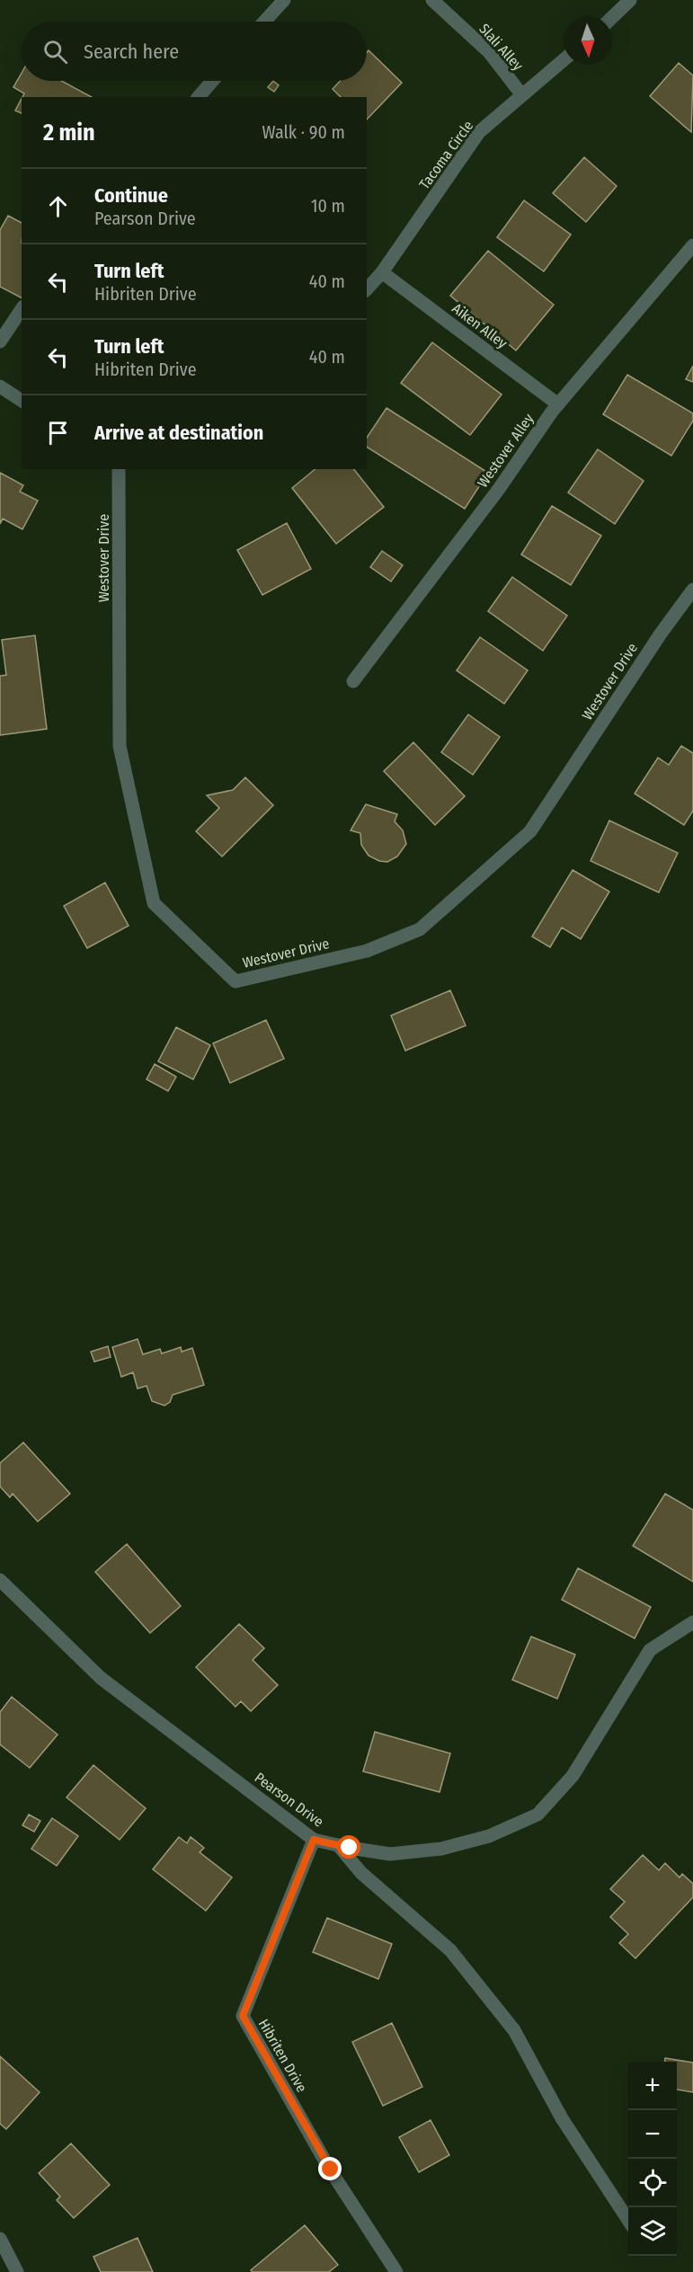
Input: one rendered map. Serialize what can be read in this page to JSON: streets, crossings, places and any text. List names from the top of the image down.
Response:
{
  "streets": {
    "street": [
      "Slali Alley",
      "Tacoma Circle",
      "Aiken Alley",
      "Westover Alley",
      "Westover Drive",
      "Pearson Drive",
      "Hibriten Drive"
    ]
  },
  "crossings": [
    ["Slali Alley", "Tacoma Circle"],
    ["Tacoma Circle", "Aiken Alley"],
    ["Aiken Alley", "Westover Alley"],
    ["Pearson Drive", "Hibriten Drive"]
  ],
  "north": "bottom",
  "page": {
    "search": "Search here",
    "heading": ["2 min", "Walk · 90 m"],
    "list": [
      ["Continue", "Pearson Drive", "10 m"],
      ["Turn left", "Hibriten Drive", "40 m"],
      ["Turn left", "Hibriten Drive", "40 m"],
      "Arrive at destination"
    ],
    "map_buttons": ["+", "−"]
  }
}
